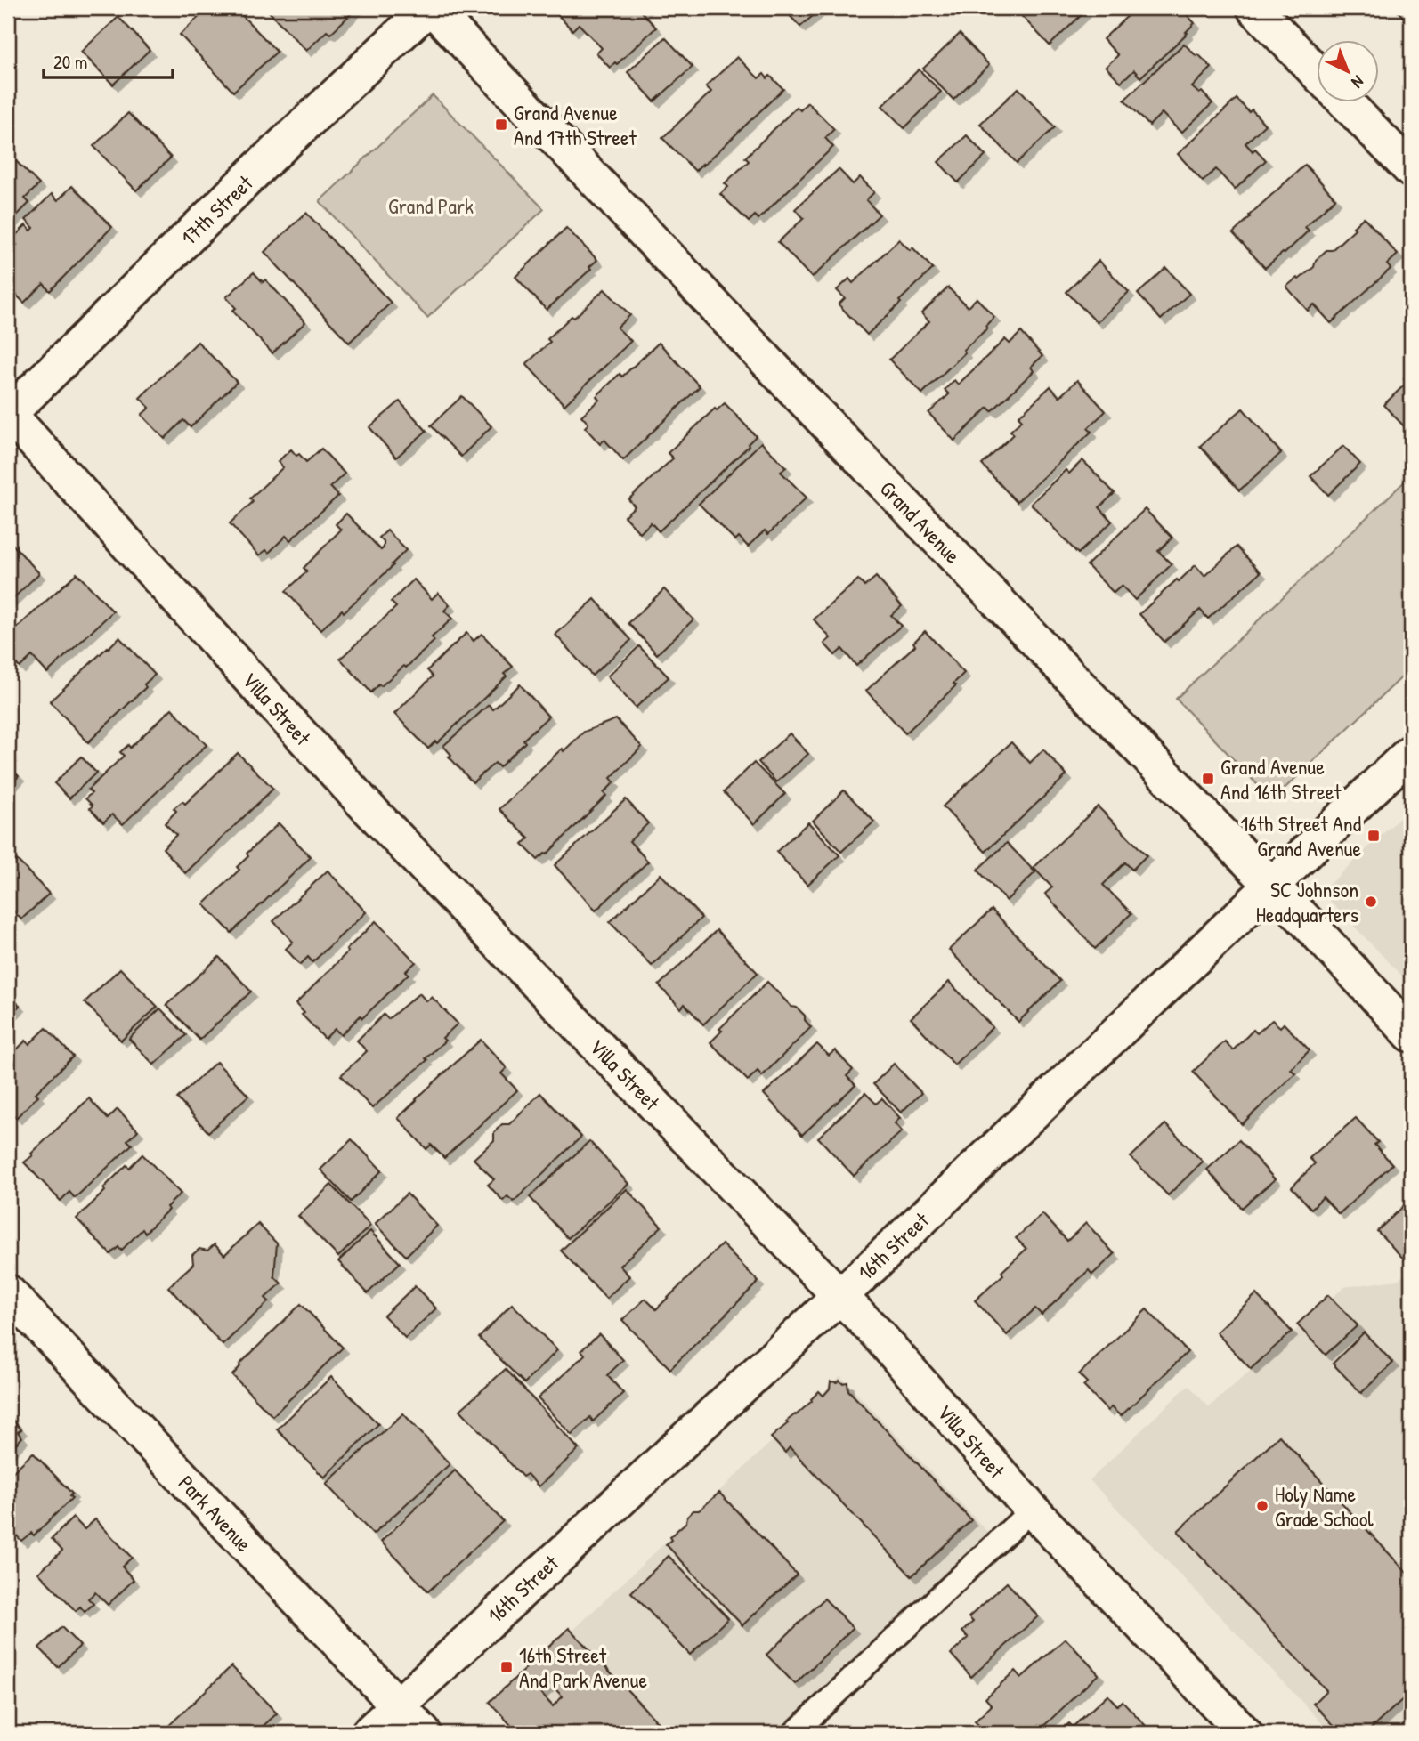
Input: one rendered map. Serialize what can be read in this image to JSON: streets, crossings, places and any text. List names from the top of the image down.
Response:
{
  "streets": {
    "street": [
      "17th Street",
      "Grand Avenue",
      "Villa Street",
      "16th Street",
      "Park Avenue"
    ]
  },
  "crossings": [
    ["17th Street", "Grand Avenue"],
    ["17th Street", "Villa Street"],
    ["Grand Avenue", "16th Street"],
    ["Villa Street", "16th Street"],
    ["16th Street", "Park Avenue"]
  ],
  "parks": ["Grand Park"],
  "places": {
    "transit": [
      "Grand Avenue And 17th Street",
      "Grand Avenue And 16th Street",
      "16th Street And Grand Avenue",
      "16th Street And Park Avenue"
    ],
    "other": ["SC Johnson Headquarters", "Holy Name Grade School"]
  },
  "scale_bar": "20 m",
  "north": "bottom right"
}
